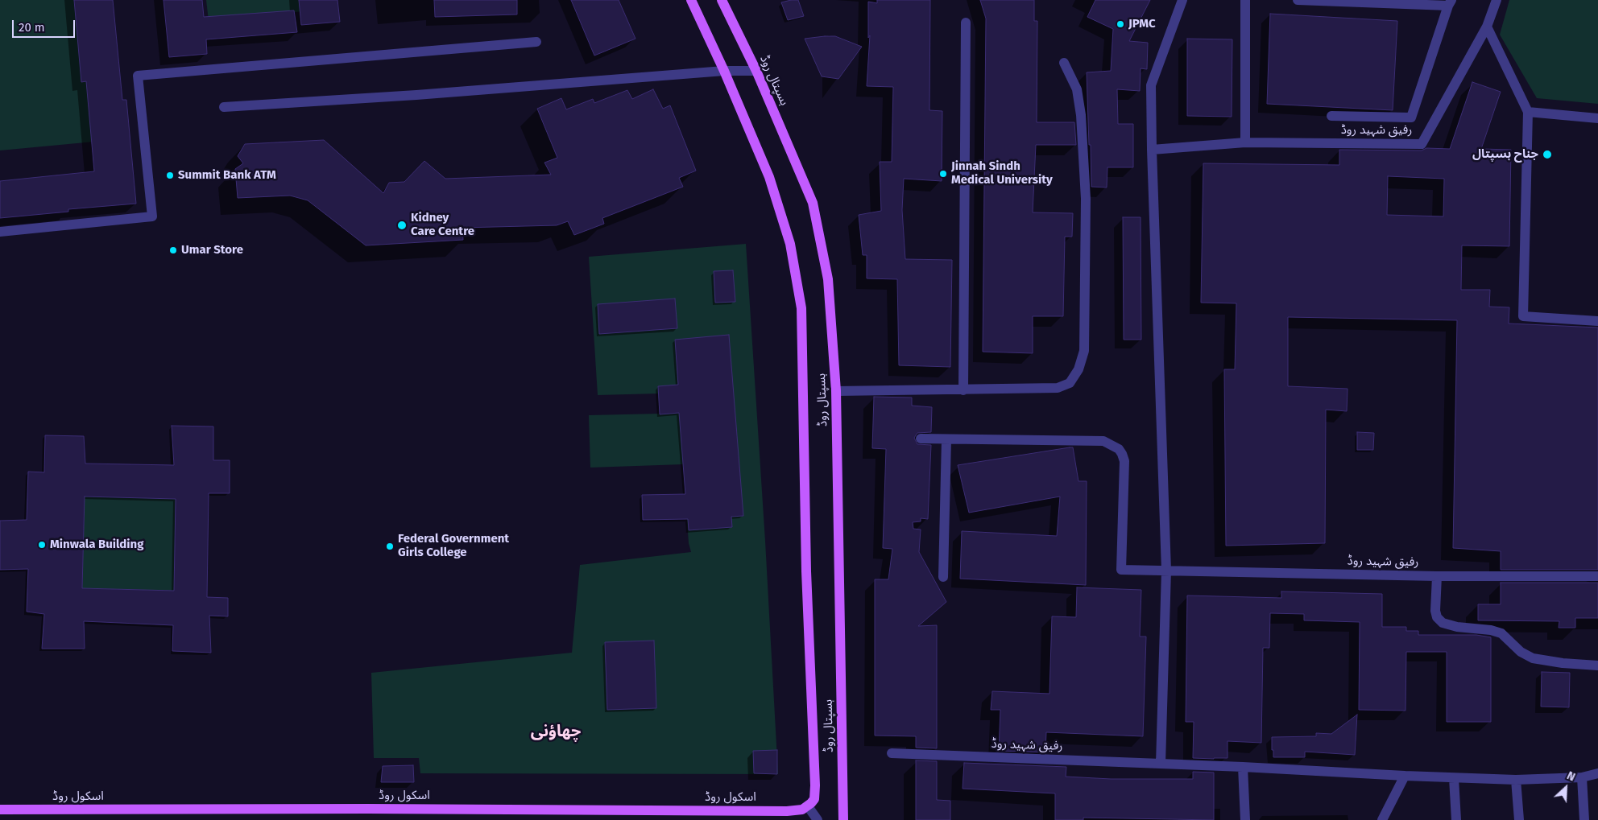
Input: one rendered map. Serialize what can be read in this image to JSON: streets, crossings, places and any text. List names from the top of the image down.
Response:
{
  "streets": {
    "main road": ["ہسپتال روڈ", "اسکول روڈ"],
    "street": ["رفیق شہید روڈ"]
  },
  "crossings": [
    ["ہسپتال روڈ", "اسکول روڈ"]
  ],
  "districts": ["چھاؤنی"],
  "places": [
    "JPMC",
    "جناح ہسپتال",
    "Jinnah Sindh Medical University",
    "Summit Bank ATM",
    "Kidney Care Centre",
    "Umar Store",
    "Minwala Building",
    "Federal Government Girls College"
  ],
  "scale_bar": "20 m",
  "north": "top right"
}
